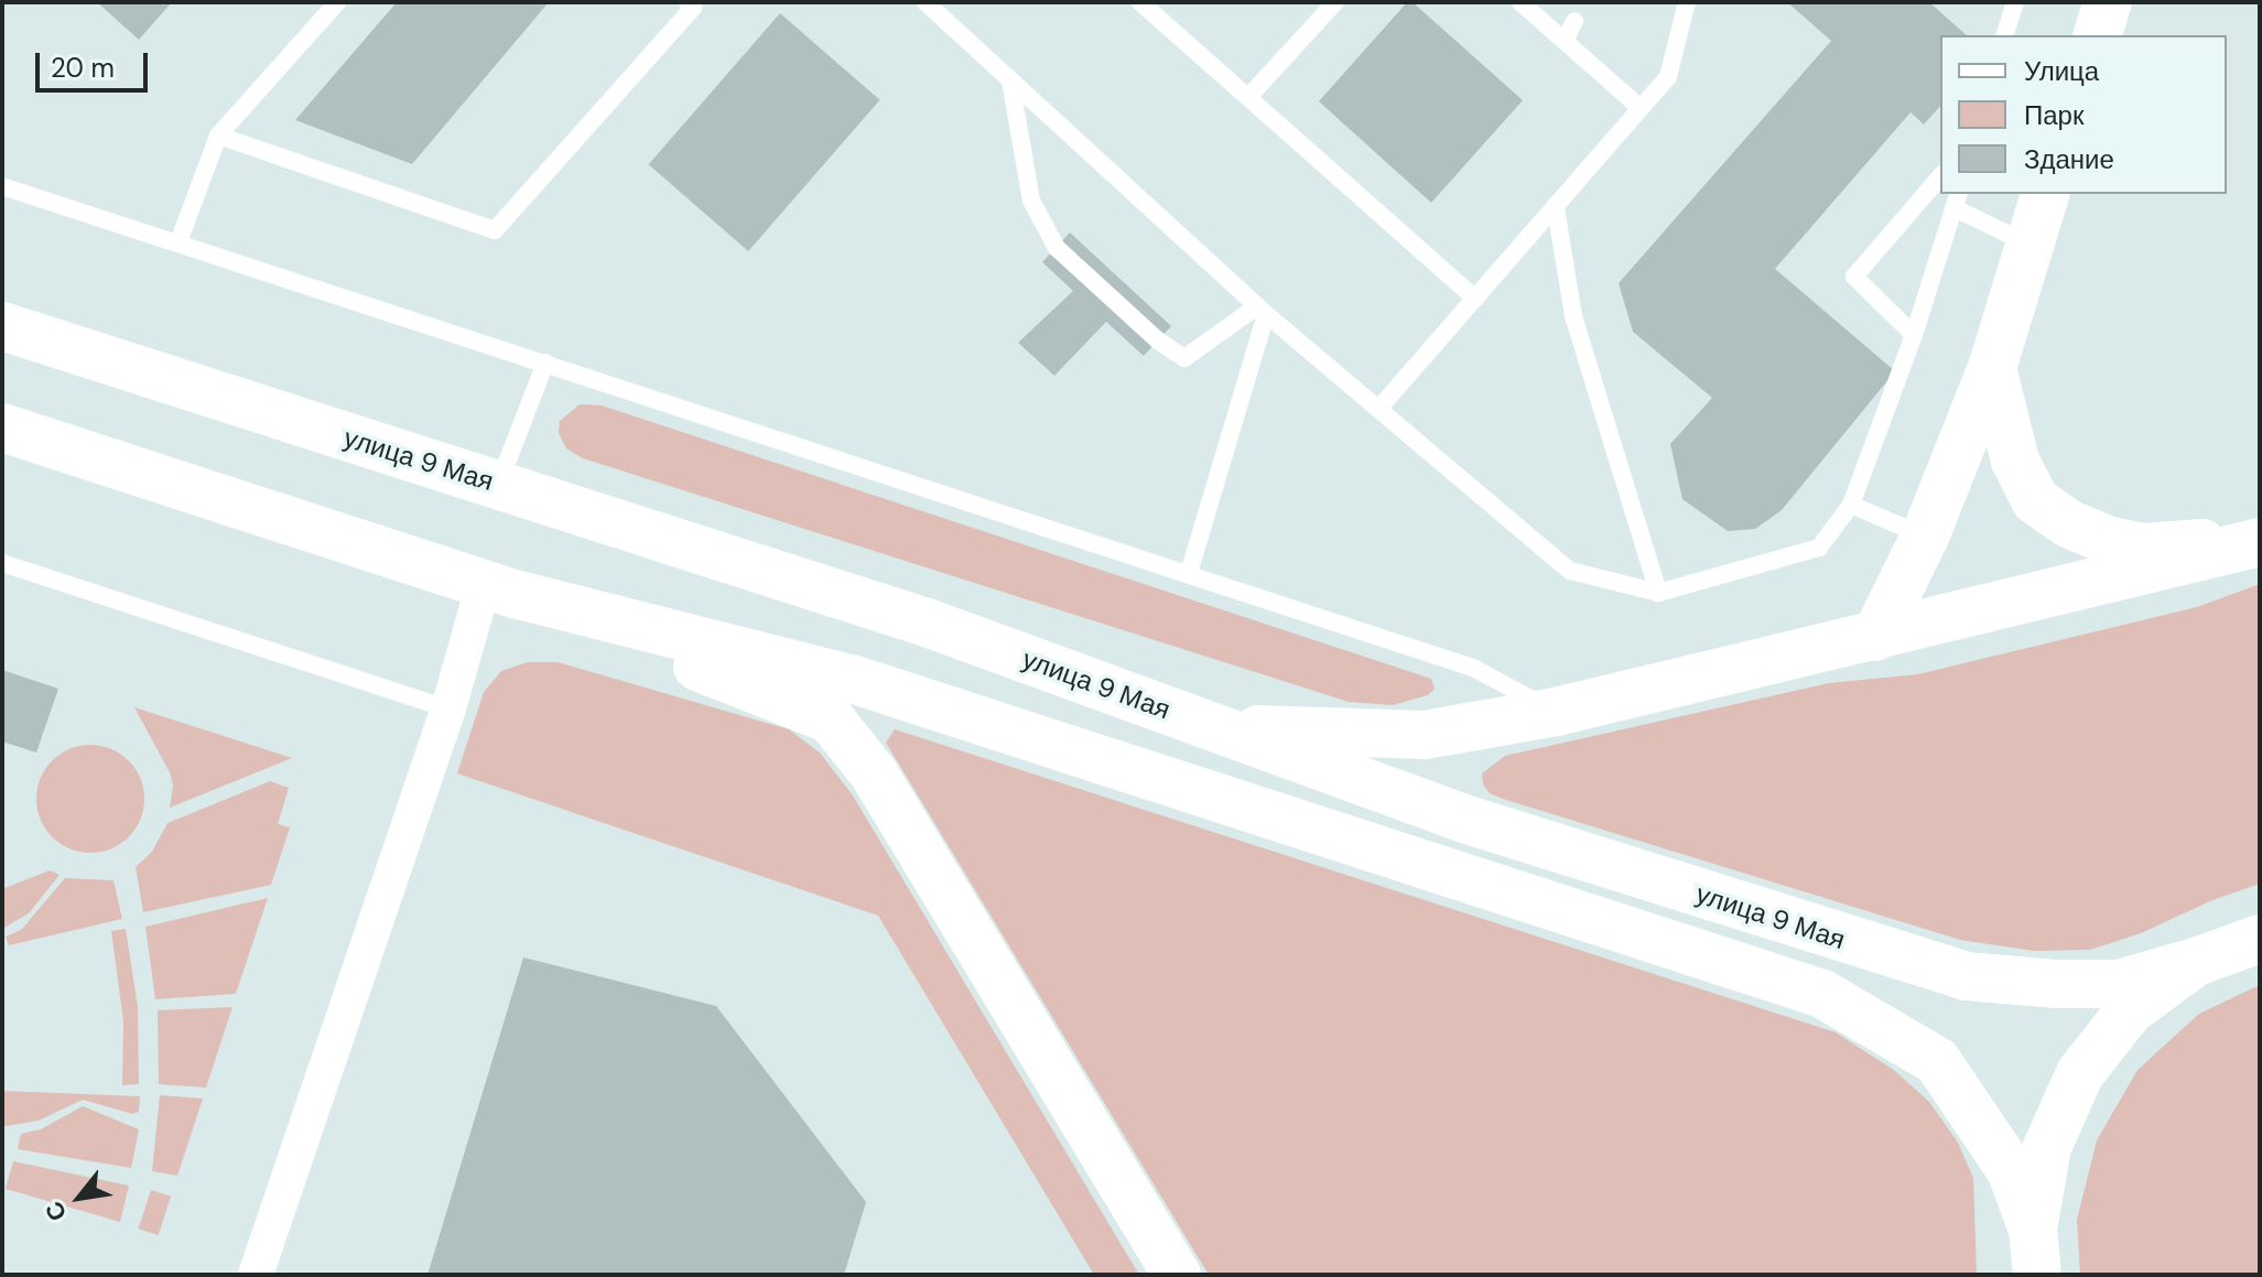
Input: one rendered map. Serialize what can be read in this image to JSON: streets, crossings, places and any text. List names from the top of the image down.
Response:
{
  "streets": {
    "main road": ["улица 9 Мая"]
  },
  "legend": ["Улица", "Парк", "Здание"],
  "scale_bar": "20 m",
  "north": "bottom left"
}
